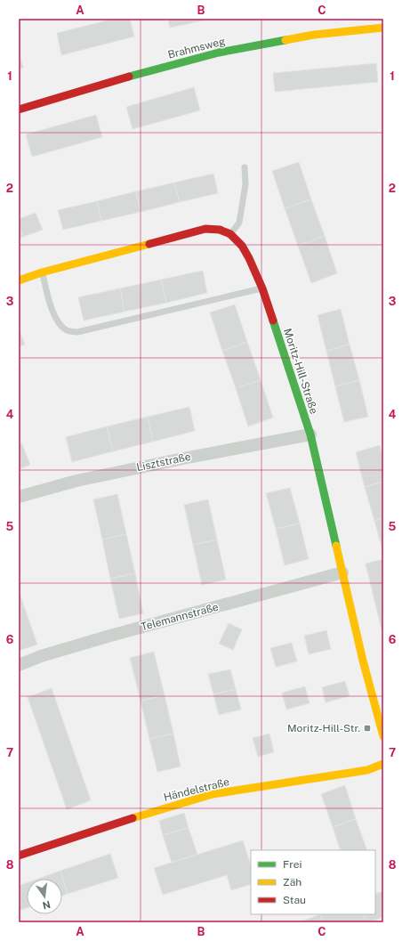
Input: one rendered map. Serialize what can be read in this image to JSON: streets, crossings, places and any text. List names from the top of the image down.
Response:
{
  "streets": {
    "street": [
      "Brahmsweg",
      "Moritz-Hill-Straße",
      "Lisztstraße",
      "Telemannstraße",
      "Händelstraße"
    ]
  },
  "crossings": [
    ["Moritz-Hill-Straße", "Lisztstraße"],
    ["Moritz-Hill-Straße", "Telemannstraße"]
  ],
  "places": {
    "transit": ["Moritz-Hill-Str."]
  },
  "legend": ["Frei", "Zäh", "Stau"],
  "north": "bottom",
  "grid": {
    "columns": ["A", "B", "C"],
    "rows": [
      "1",
      "2",
      "3",
      "4",
      "5",
      "6",
      "7",
      "8"
    ]
  }
}
